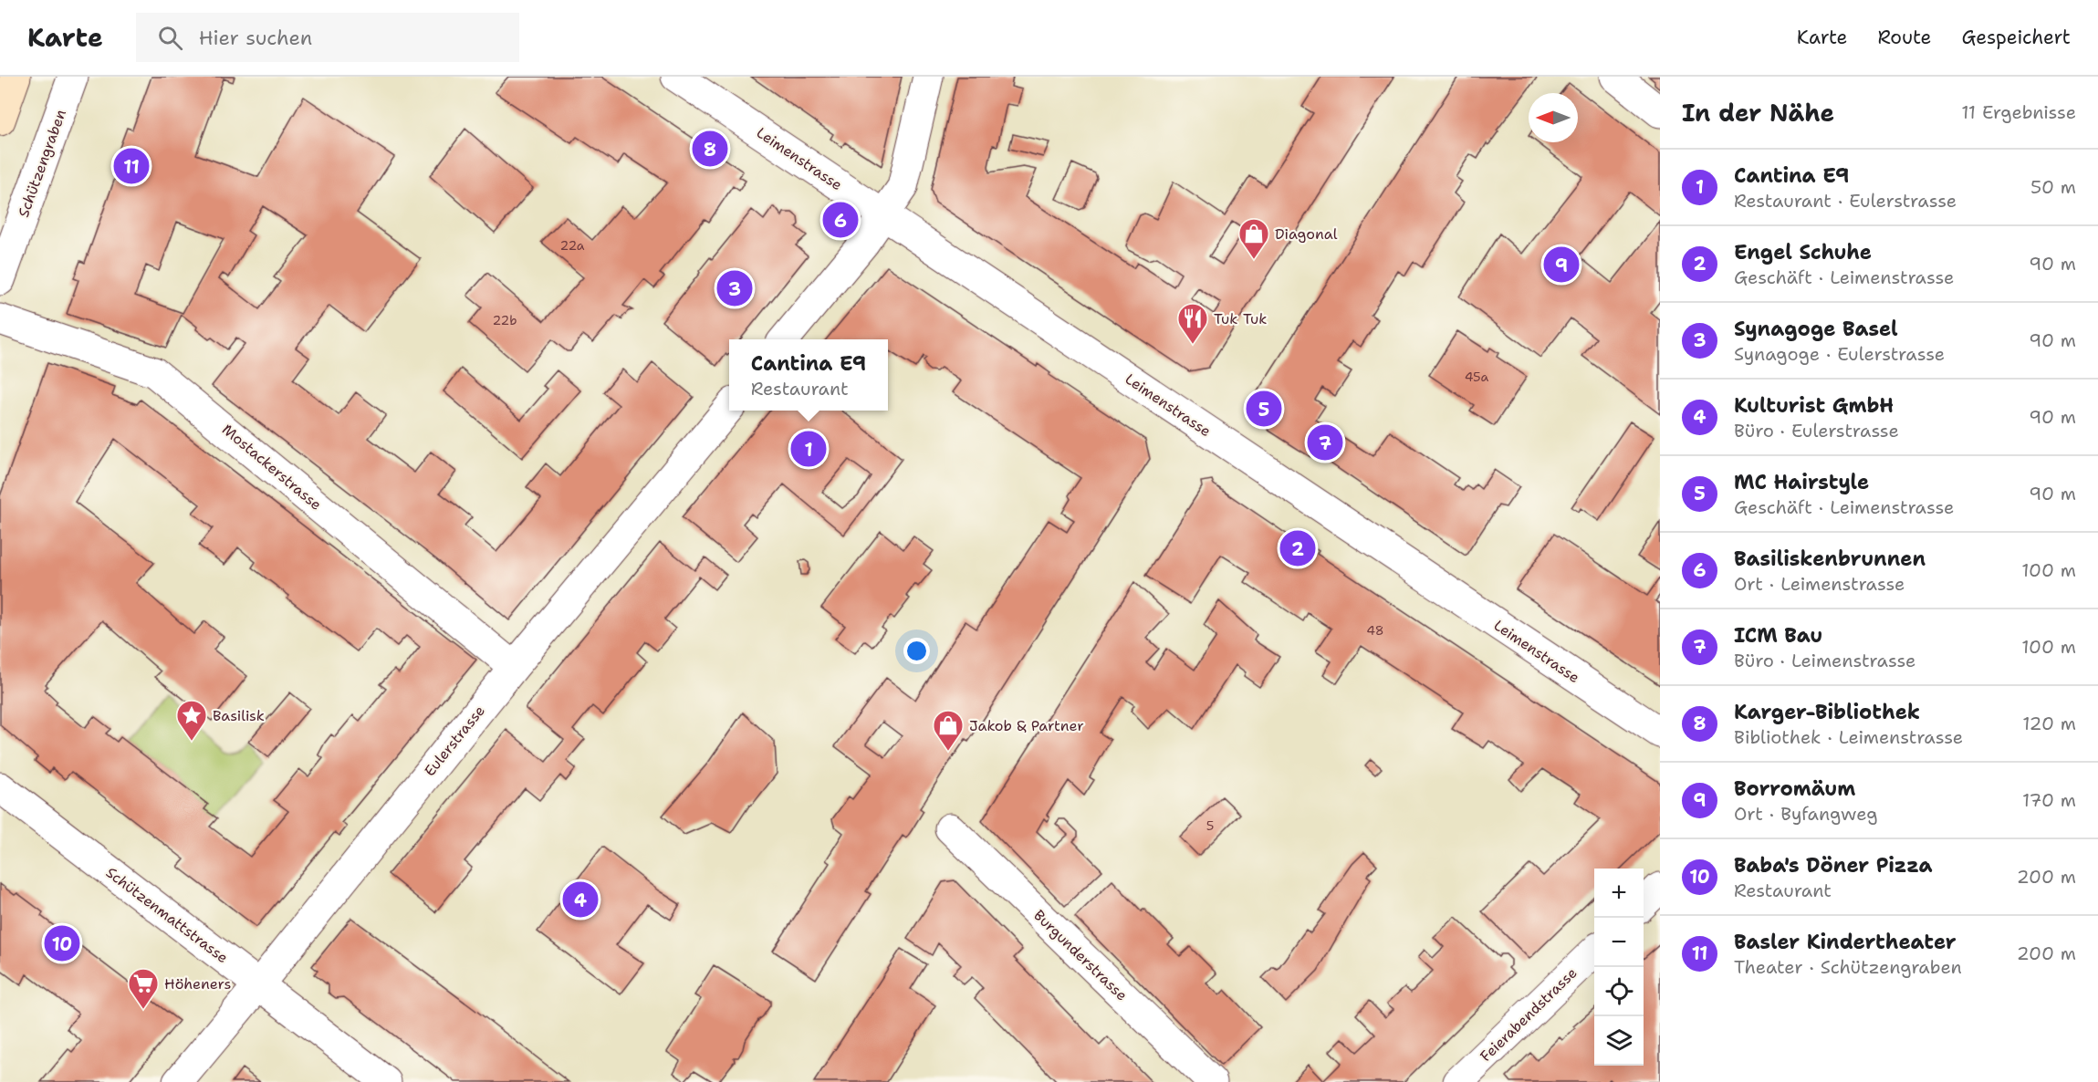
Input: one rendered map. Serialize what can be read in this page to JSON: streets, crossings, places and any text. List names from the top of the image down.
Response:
{
  "streets": {
    "street": [
      "Leimenstrasse",
      "Schützengraben",
      "Mostackerstrasse",
      "Eulerstrasse",
      "Schützenmattstrasse",
      "Burgunderstrasse",
      "Feierabendstrasse"
    ]
  },
  "crossings": [
    ["Mostackerstrasse", "Eulerstrasse"],
    ["Eulerstrasse", "Schützenmattstrasse"]
  ],
  "places": {
    "shop": ["Diagonal", "Jakob & Partner"],
    "restaurant": ["Tuk Tuk"],
    "place": ["Basilisk"],
    "supermarket": ["Höheners"]
  },
  "house_numbers": [
    "22a",
    "22b",
    "45a",
    "48",
    "5"
  ],
  "north": "left",
  "page": {
    "header": "Karte",
    "search": "Hier suchen",
    "nav": ["Karte", "Route", "Gespeichert"],
    "heading": ["In der Nähe", "11 Ergebnisse"],
    "pins": [
      "8",
      "11",
      "6",
      "9",
      "3",
      "5",
      "7",
      "1",
      "2",
      "4",
      "10"
    ],
    "list": [
      {
        "mark": "1",
        "name": "Cantina E9",
        "note": "Restaurant · Eulerstrasse",
        "value": "50 m"
      },
      {
        "mark": "2",
        "name": "Engel Schuhe",
        "note": "Geschäft · Leimenstrasse",
        "value": "90 m"
      },
      {
        "mark": "3",
        "name": "Synagoge Basel",
        "note": "Synagoge · Eulerstrasse",
        "value": "90 m"
      },
      {
        "mark": "4",
        "name": "Kulturist GmbH",
        "note": "Büro · Eulerstrasse",
        "value": "90 m"
      },
      {
        "mark": "5",
        "name": "MC Hairstyle",
        "note": "Geschäft · Leimenstrasse",
        "value": "90 m"
      },
      {
        "mark": "6",
        "name": "Basiliskenbrunnen",
        "note": "Ort · Leimenstrasse",
        "value": "100 m"
      },
      {
        "mark": "7",
        "name": "ICM Bau",
        "note": "Büro · Leimenstrasse",
        "value": "100 m"
      },
      {
        "mark": "8",
        "name": "Karger-Bibliothek",
        "note": "Bibliothek · Leimenstrasse",
        "value": "120 m"
      },
      {
        "mark": "9",
        "name": "Borromäum",
        "note": "Ort · Byfangweg",
        "value": "170 m"
      },
      {
        "mark": "10",
        "name": "Baba's Döner Pizza",
        "note": "Restaurant",
        "value": "200 m"
      },
      {
        "mark": "11",
        "name": "Basler Kindertheater",
        "note": "Theater · Schützengraben",
        "value": "200 m"
      }
    ],
    "popup": ["Cantina E9", "Restaurant"],
    "map_buttons": ["+", "−"]
  }
}
